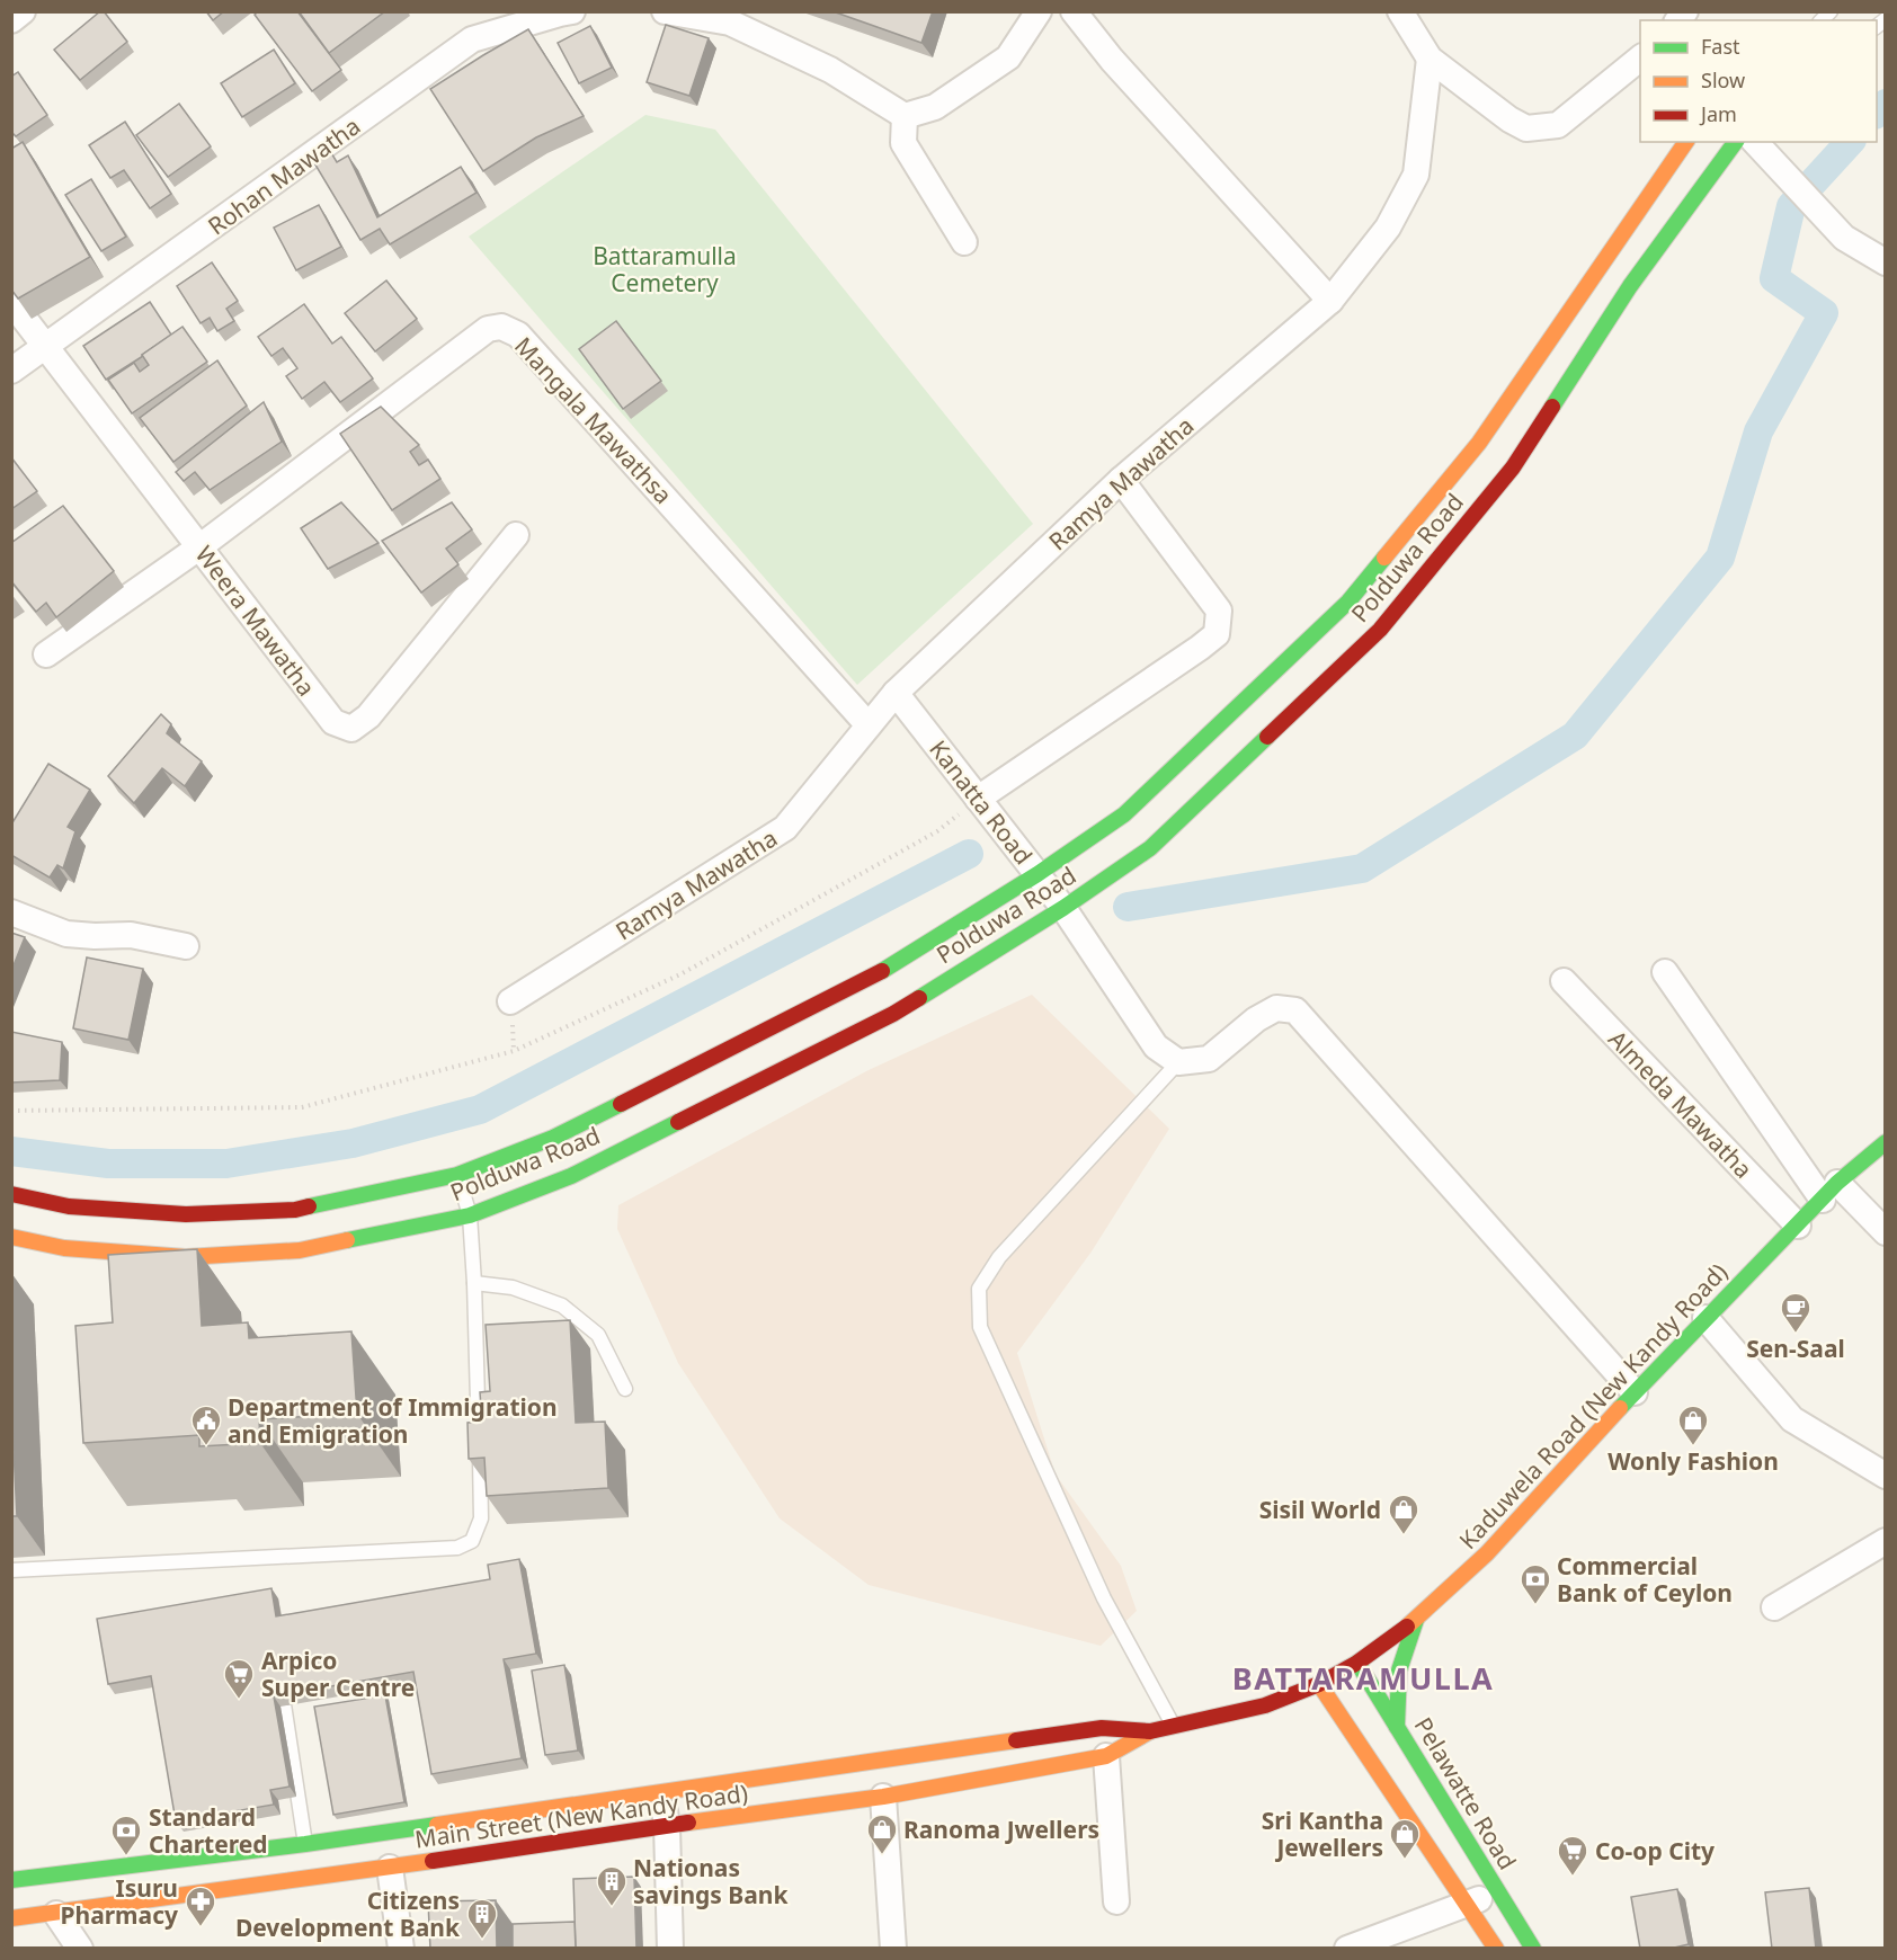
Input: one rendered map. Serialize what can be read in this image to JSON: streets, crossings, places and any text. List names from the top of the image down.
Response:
{
  "streets": {
    "main road": [
      "Polduwa Road",
      "Kaduwela Road (New Kandy Road)",
      "Pelawatte Road",
      "Main Street (New Kandy Road)"
    ],
    "street": [
      "Rohan Mawatha",
      "Mangala Mawathsa",
      "Ramya Mawatha",
      "Weera Mawatha",
      "Kanatta Road",
      "Almeda Mawatha"
    ]
  },
  "crossings": [
    ["Rohan Mawatha", "Weera Mawatha"],
    ["Mangala Mawathsa", "Ramya Mawatha"],
    ["Mangala Mawathsa", "Weera Mawatha"],
    ["Ramya Mawatha", "Kanatta Road"],
    ["Polduwa Road", "Kanatta Road"],
    ["Almeda Mawatha", "Kaduwela Road (New Kandy Road)"],
    ["Kaduwela Road (New Kandy Road)", "Pelawatte Road"],
    ["Kaduwela Road (New Kandy Road)", "Main Street (New Kandy Road)"]
  ],
  "districts": ["BATTARAMULLA"],
  "parks": ["Battaramulla Cemetery"],
  "places": {
    "cafe": ["Sen-Saal"],
    "public building": ["Department of Immigration and Emigration"],
    "shop": [
      "Wonly Fashion",
      "Sisil World",
      "Ranoma Jwellers",
      "Sri Kantha Jewellers"
    ],
    "bank": ["Commercial Bank of Ceylon", "Standard Chartered"],
    "supermarket": ["Arpico Super Centre", "Co-op City"],
    "building": ["Nationas savings Bank", "Citizens Development Bank"],
    "pharmacy": ["Isuru Pharmacy"]
  },
  "legend": ["Fast", "Slow", "Jam"]
}
